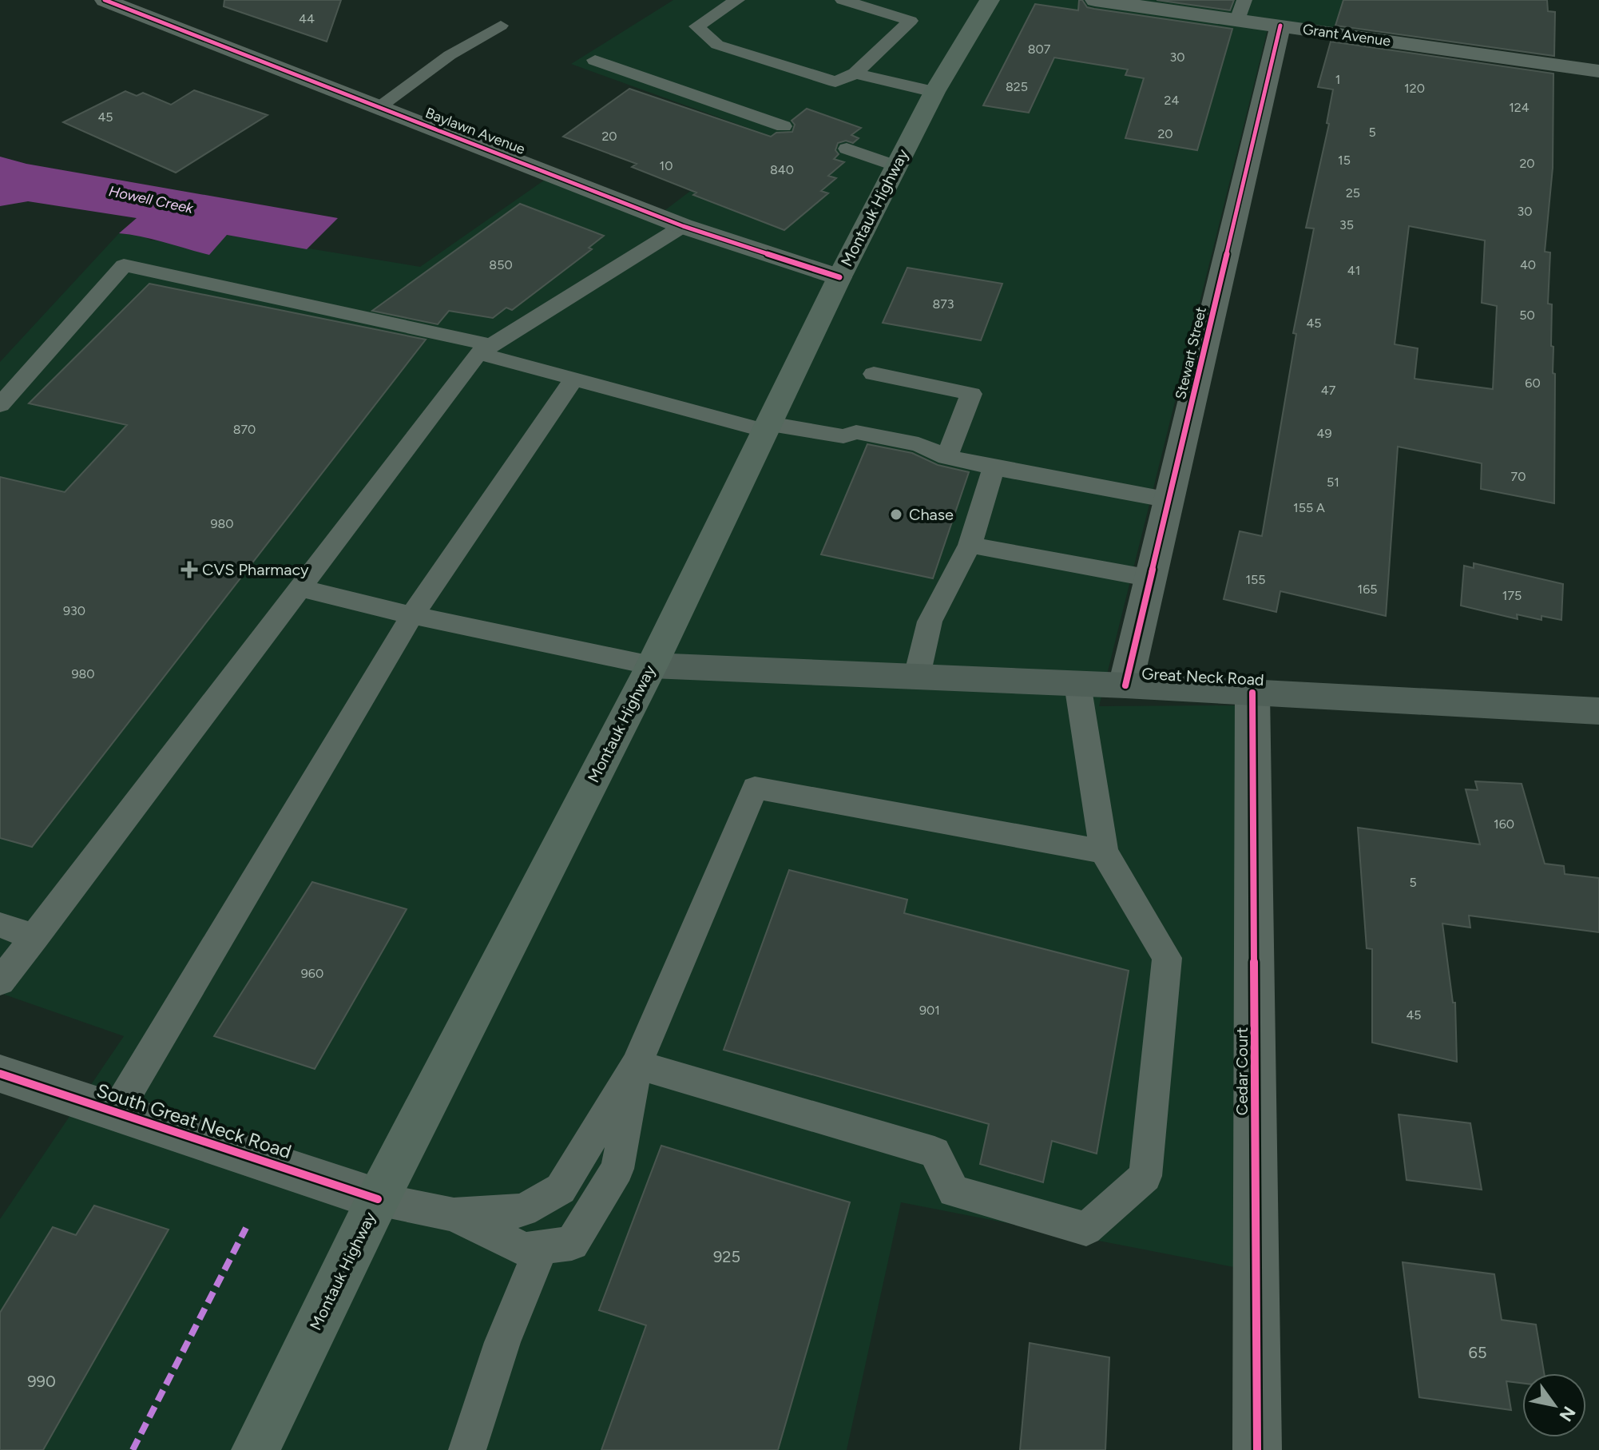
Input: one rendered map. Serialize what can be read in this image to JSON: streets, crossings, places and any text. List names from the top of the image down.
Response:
{
  "streets": {
    "main road": ["Montauk Highway", "Great Neck Road"],
    "street": [
      "Grant Avenue",
      "Baylawn Avenue",
      "Stewart Street",
      "Cedar Court",
      "South Great Neck Road"
    ]
  },
  "crossings": [
    ["Grant Avenue", "Stewart Street"],
    ["Baylawn Avenue", "Montauk Highway"],
    ["Montauk Highway", "Great Neck Road"],
    ["Montauk Highway", "South Great Neck Road"],
    ["Stewart Street", "Great Neck Road"],
    ["Great Neck Road", "Cedar Court"]
  ],
  "water": ["Howell Creek"],
  "places": {
    "other": ["Chase"],
    "health": ["CVS Pharmacy"]
  },
  "house_numbers": [
    "44",
    "807",
    "30",
    "1",
    "825",
    "120",
    "24",
    "124",
    "45",
    "5",
    "20",
    "20",
    "15",
    "20",
    "10",
    "840",
    "25",
    "30",
    "35",
    "850",
    "40",
    "41",
    "873",
    "50",
    "45",
    "60",
    "47",
    "870",
    "49",
    "70",
    "51",
    "155 A",
    "980",
    "155",
    "165",
    "175",
    "930",
    "980",
    "160",
    "5",
    "960",
    "901",
    "45",
    "925",
    "65",
    "990"
  ],
  "north": "bottom right"
}
